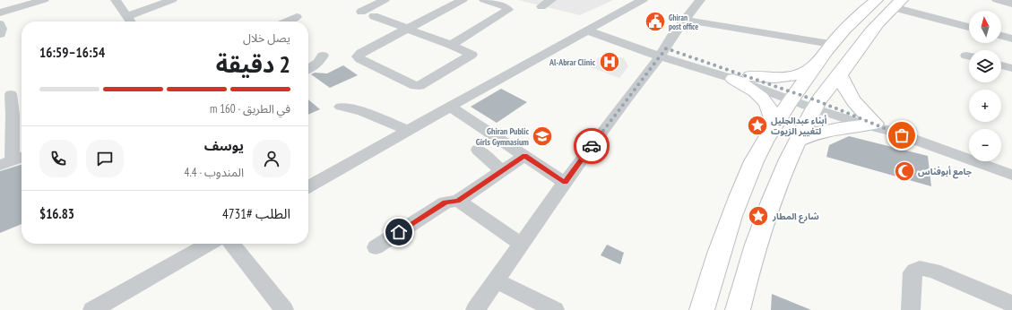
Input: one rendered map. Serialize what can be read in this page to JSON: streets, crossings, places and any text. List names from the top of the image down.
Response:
{
  "places": {
    "public building": ["Ghiran post office"],
    "hospital": ["Al-Abrar Clinic"],
    "place": ["أبناء عبدالجليل لتغيير الزيوت", "شارع المطار"],
    "school or university": ["Ghiran Public Girls Gymnasium"],
    "mosque": ["جامع أبوفناس"]
  },
  "north": "top",
  "page": {
    "map_buttons": ["+", "−"],
    "heading": ["2 دقيقة", "يصل خلال", "16:54–16:59"],
    "panel": [
      "يوسف",
      "المندوب · 4.4",
      "الطلب #4731",
      "$16.83"
    ],
    "bar": "في الطريق · 160 m"
  }
}
